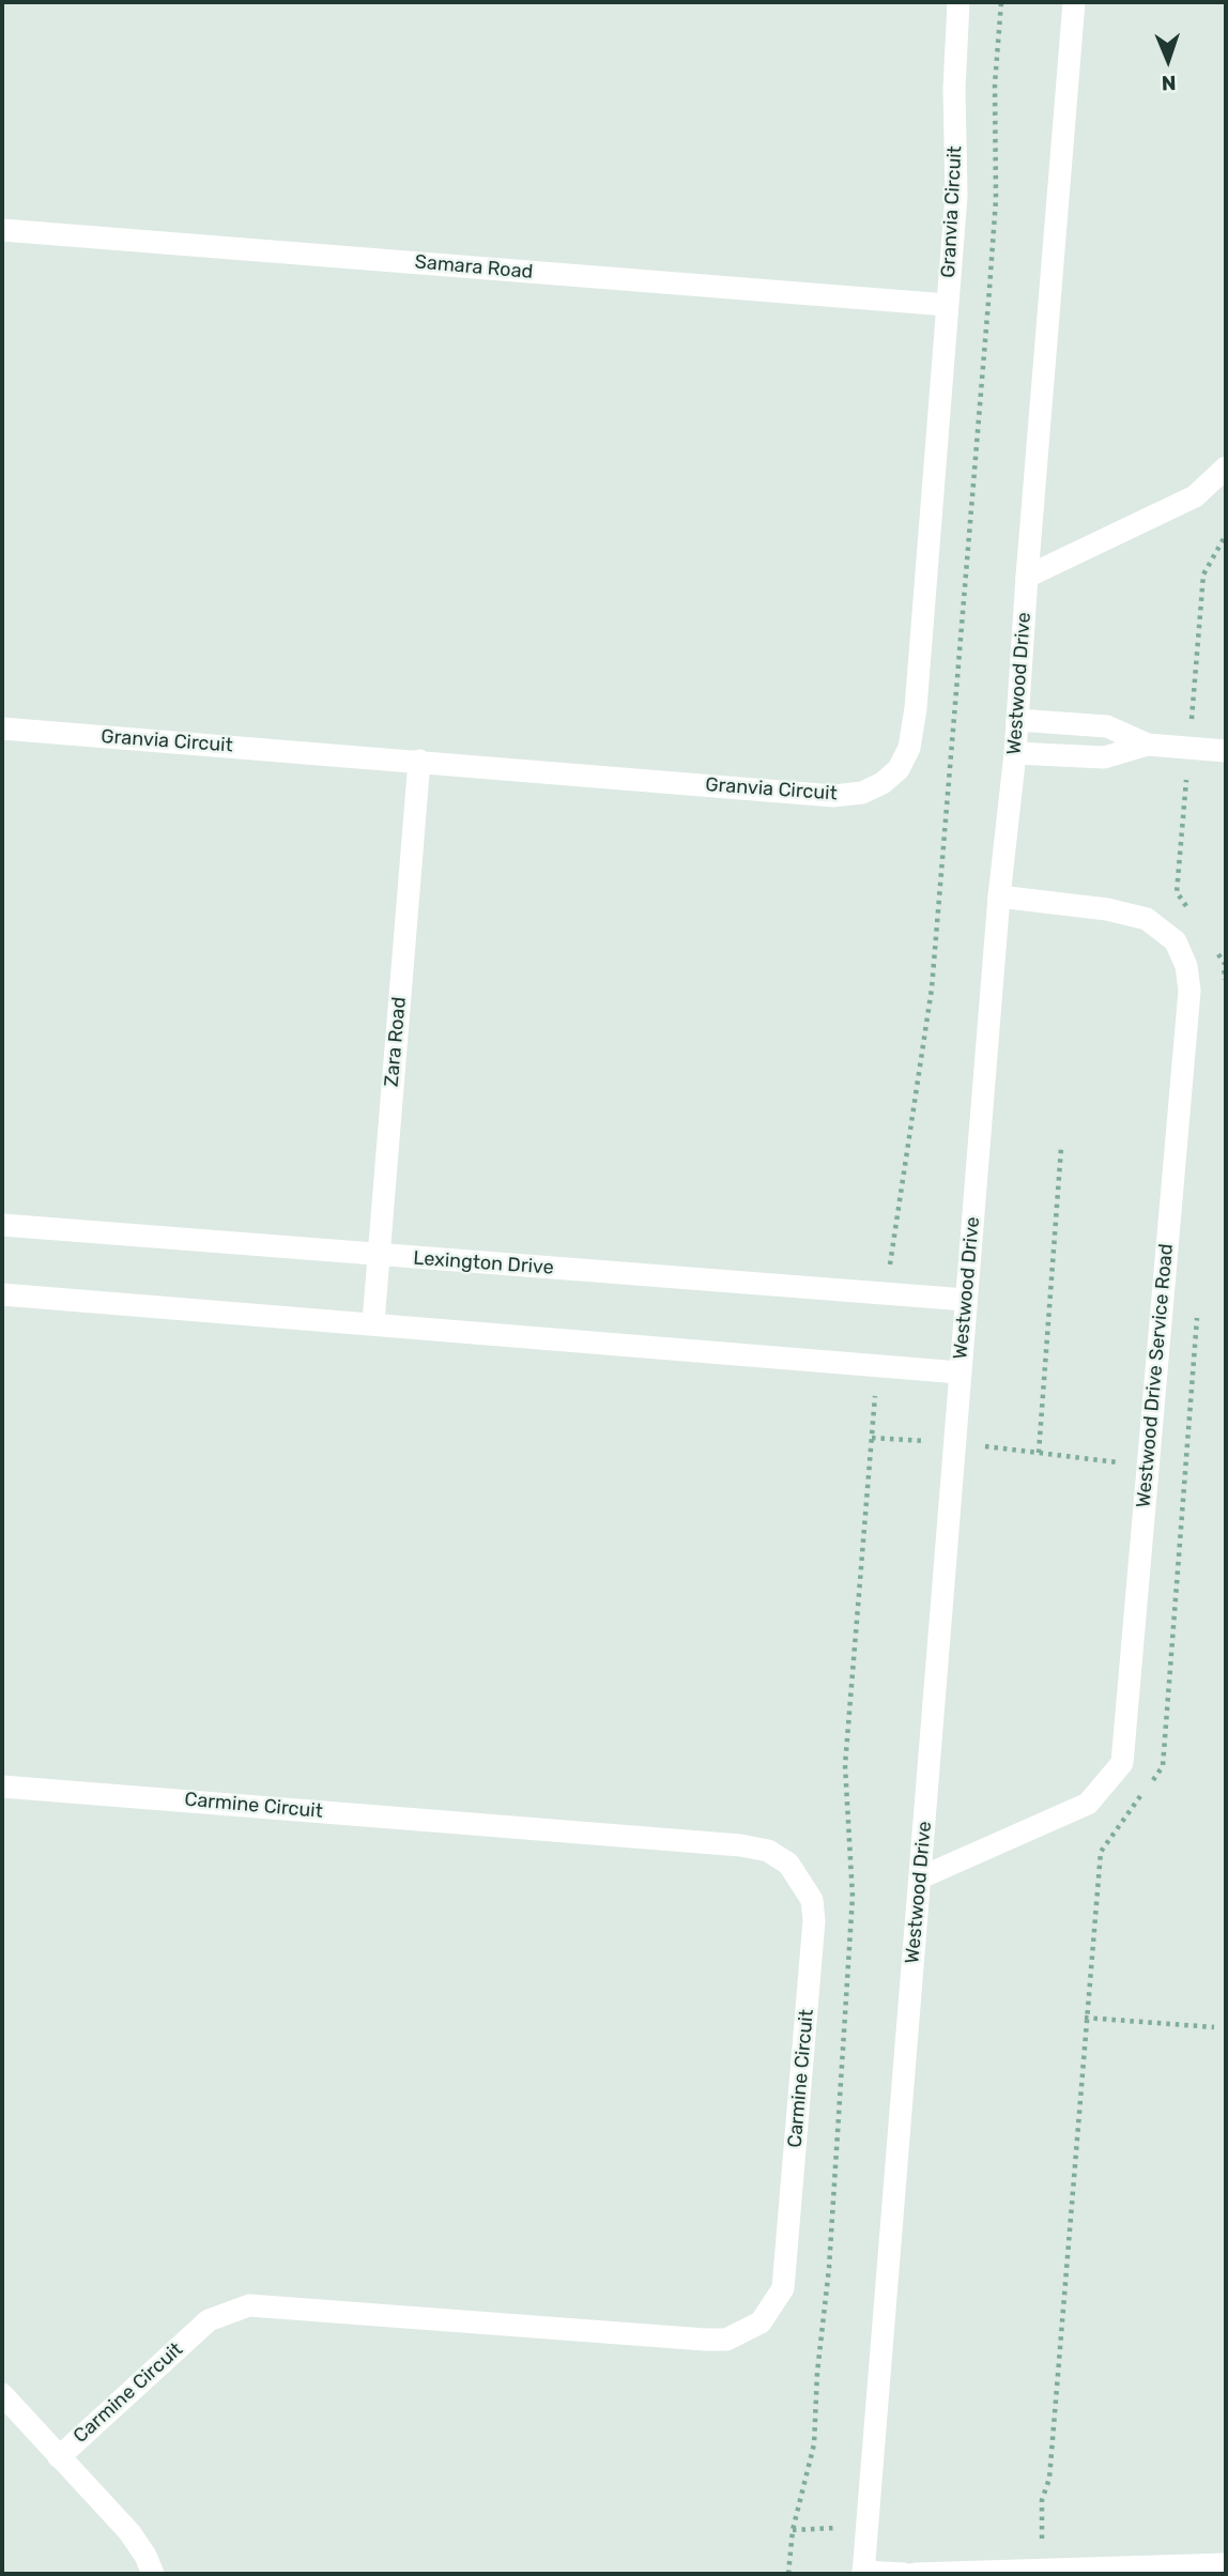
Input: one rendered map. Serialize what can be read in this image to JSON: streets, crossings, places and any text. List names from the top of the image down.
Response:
{
  "streets": {
    "street": [
      "Granvia Circuit",
      "Samara Road",
      "Westwood Drive",
      "Zara Road",
      "Lexington Drive",
      "Westwood Drive Service Road",
      "Carmine Circuit"
    ]
  },
  "crossings": [
    ["Granvia Circuit", "Samara Road"],
    ["Granvia Circuit", "Zara Road"],
    ["Westwood Drive", "Lexington Drive"],
    ["Westwood Drive", "Westwood Drive Service Road"],
    ["Zara Road", "Lexington Drive"]
  ],
  "north": "bottom"
}
